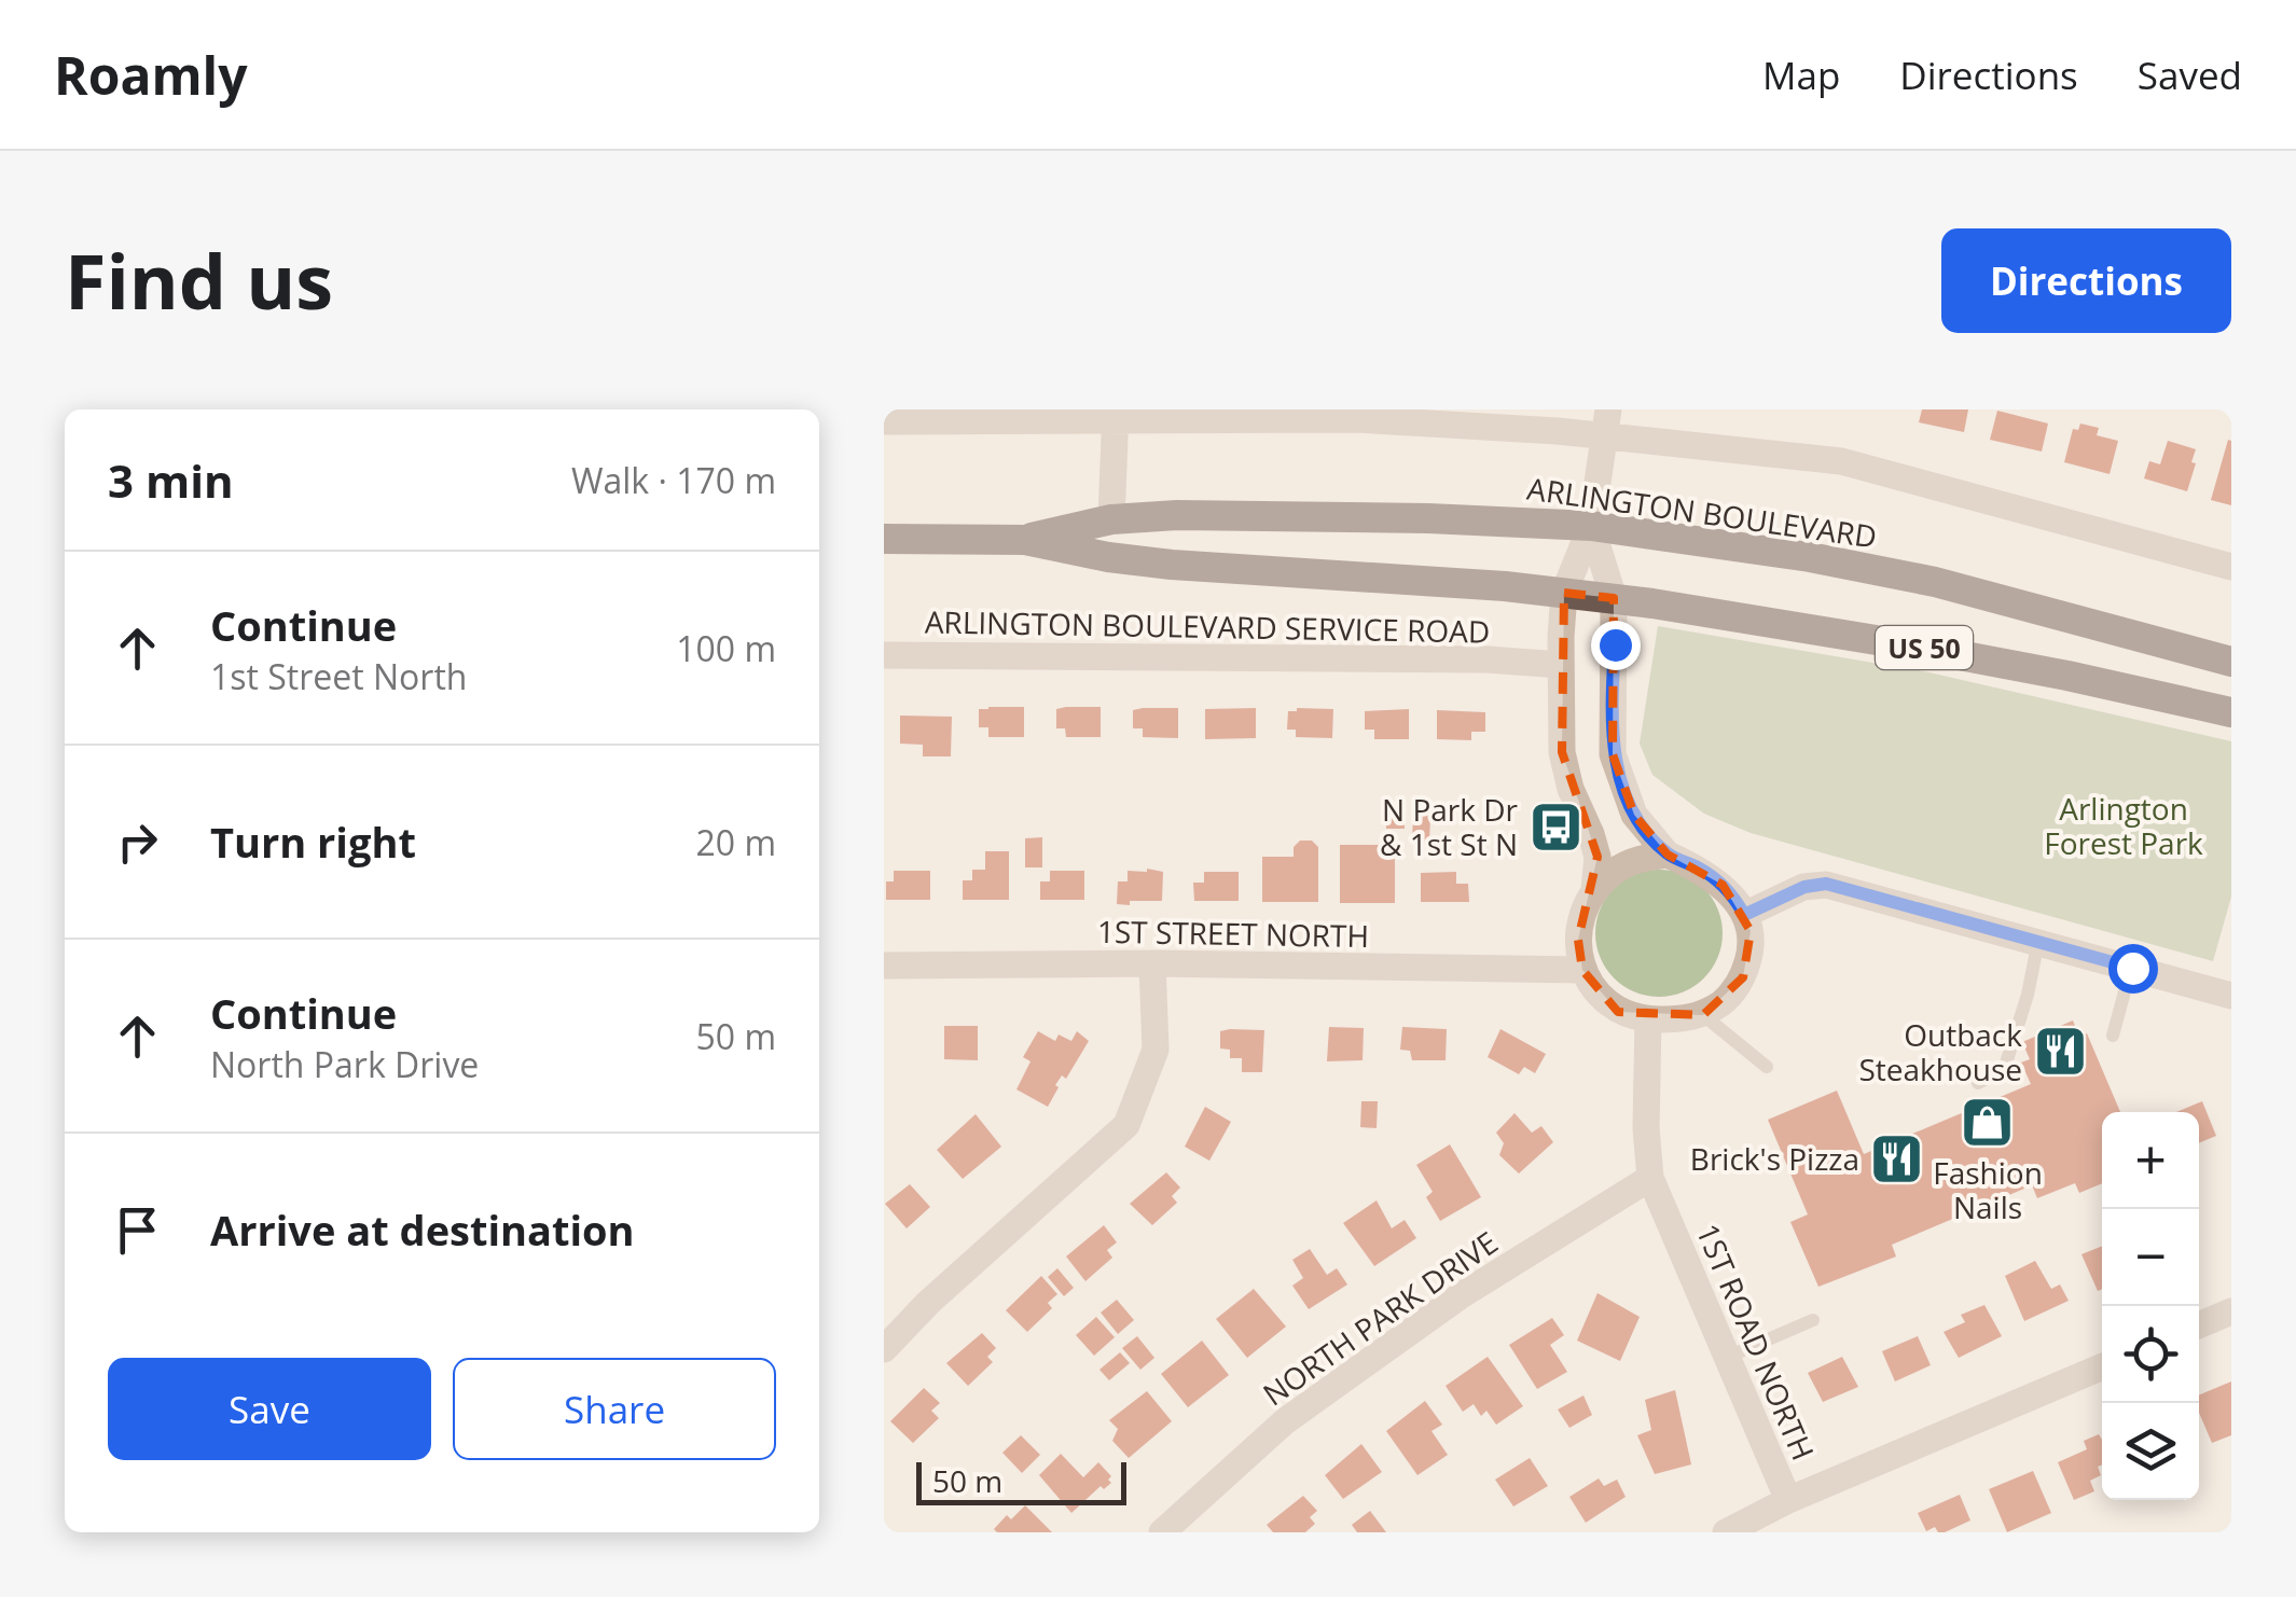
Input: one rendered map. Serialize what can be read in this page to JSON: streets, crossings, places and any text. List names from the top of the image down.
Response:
{
  "streets": {
    "highway": ["ARLINGTON BOULEVARD", "US 50"],
    "street": [
      "ARLINGTON BOULEVARD SERVICE ROAD",
      "1ST STREET NORTH",
      "NORTH PARK DRIVE",
      "1ST ROAD NORTH"
    ]
  },
  "crossings": [
    ["1ST STREET NORTH", "1ST ROAD NORTH"],
    ["NORTH PARK DRIVE", "1ST ROAD NORTH"]
  ],
  "parks": ["Arlington Forest Park"],
  "places": {
    "bus stop": ["N Park Dr & 1st St N"],
    "restaurant": ["Outback Steakhouse", "Brick's Pizza"],
    "shop": ["Fashion Nails"]
  },
  "scale_bar": "50 m",
  "page": {
    "header": "Roamly",
    "nav": ["Map", "Directions", "Saved"],
    "title": "Find us",
    "buttons": [
      "Directions",
      ["Save", "Share"]
    ],
    "heading": ["3 min", "Walk · 170 m"],
    "list": [
      ["Continue", "1st Street North", "100 m"],
      ["Turn right", "20 m"],
      ["Continue", "North Park Drive", "50 m"],
      "Arrive at destination"
    ],
    "map_buttons": ["+", "−"],
    "scale": "50 m"
  }
}
